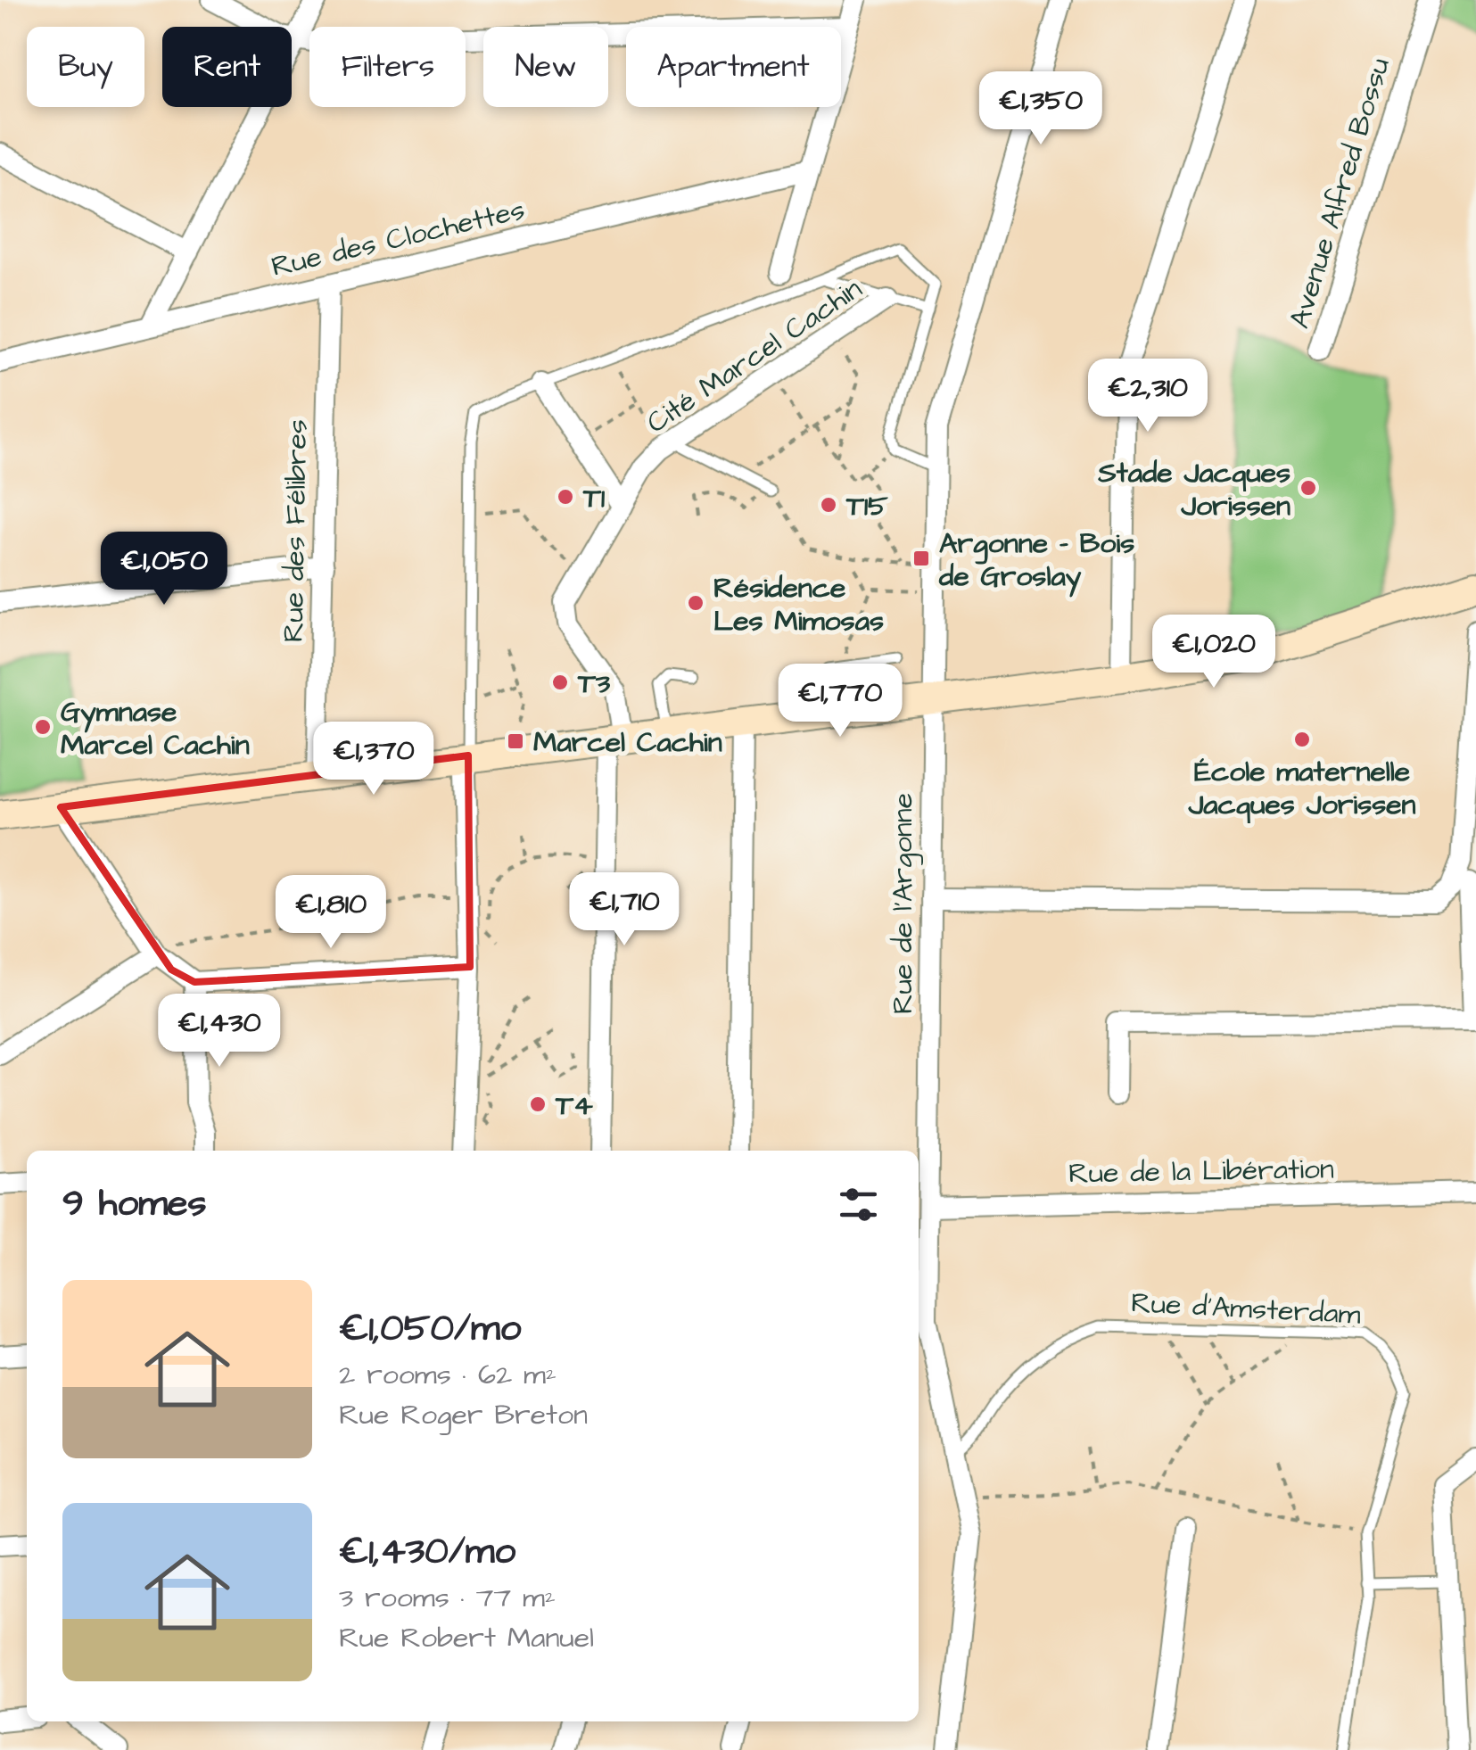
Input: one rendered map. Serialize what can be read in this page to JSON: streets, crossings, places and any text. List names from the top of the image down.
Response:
{
  "streets": {
    "street": [
      "Avenue Alfred Bossu",
      "Rue des Clochettes",
      "Cité Marcel Cachin",
      "Rue des Félibres",
      "Rue de l'Argonne",
      "Rue de la Libération"
    ],
    "lane": ["Rue d'Amsterdam"]
  },
  "crossings": [
    ["Rue des Clochettes", "Rue des Félibres"],
    ["Rue de l'Argonne", "Rue de la Libération"],
    ["Rue de l'Argonne", "Rue d'Amsterdam"]
  ],
  "places": {
    "other": [
      "Stade Jacques Jorissen",
      "T1",
      "T15",
      "Résidence Les Mimosas",
      "T3",
      "Gymnase Marcel Cachin",
      "École maternelle Jacques Jorissen",
      "T4"
    ],
    "transit": ["Argonne - Bois de Groslay", "Marcel Cachin"]
  },
  "page": {
    "chip": [
      "Buy",
      "Rent",
      "Filters",
      "New",
      "Apartment"
    ],
    "price": [
      "€1,350",
      "€2,310",
      "€1,050",
      "€1,020",
      "€1,770",
      "€1,370",
      "€1,710",
      "€1,810",
      "€1,430"
    ],
    "heading": "9 homes",
    "list": [
      {
        "name": "€1,050/mo",
        "note": "2 rooms · 62 m² · Rue Roger Breton"
      },
      {
        "name": "€1,430/mo",
        "note": "3 rooms · 77 m² · Rue Robert Manuel"
      }
    ]
  }
}
